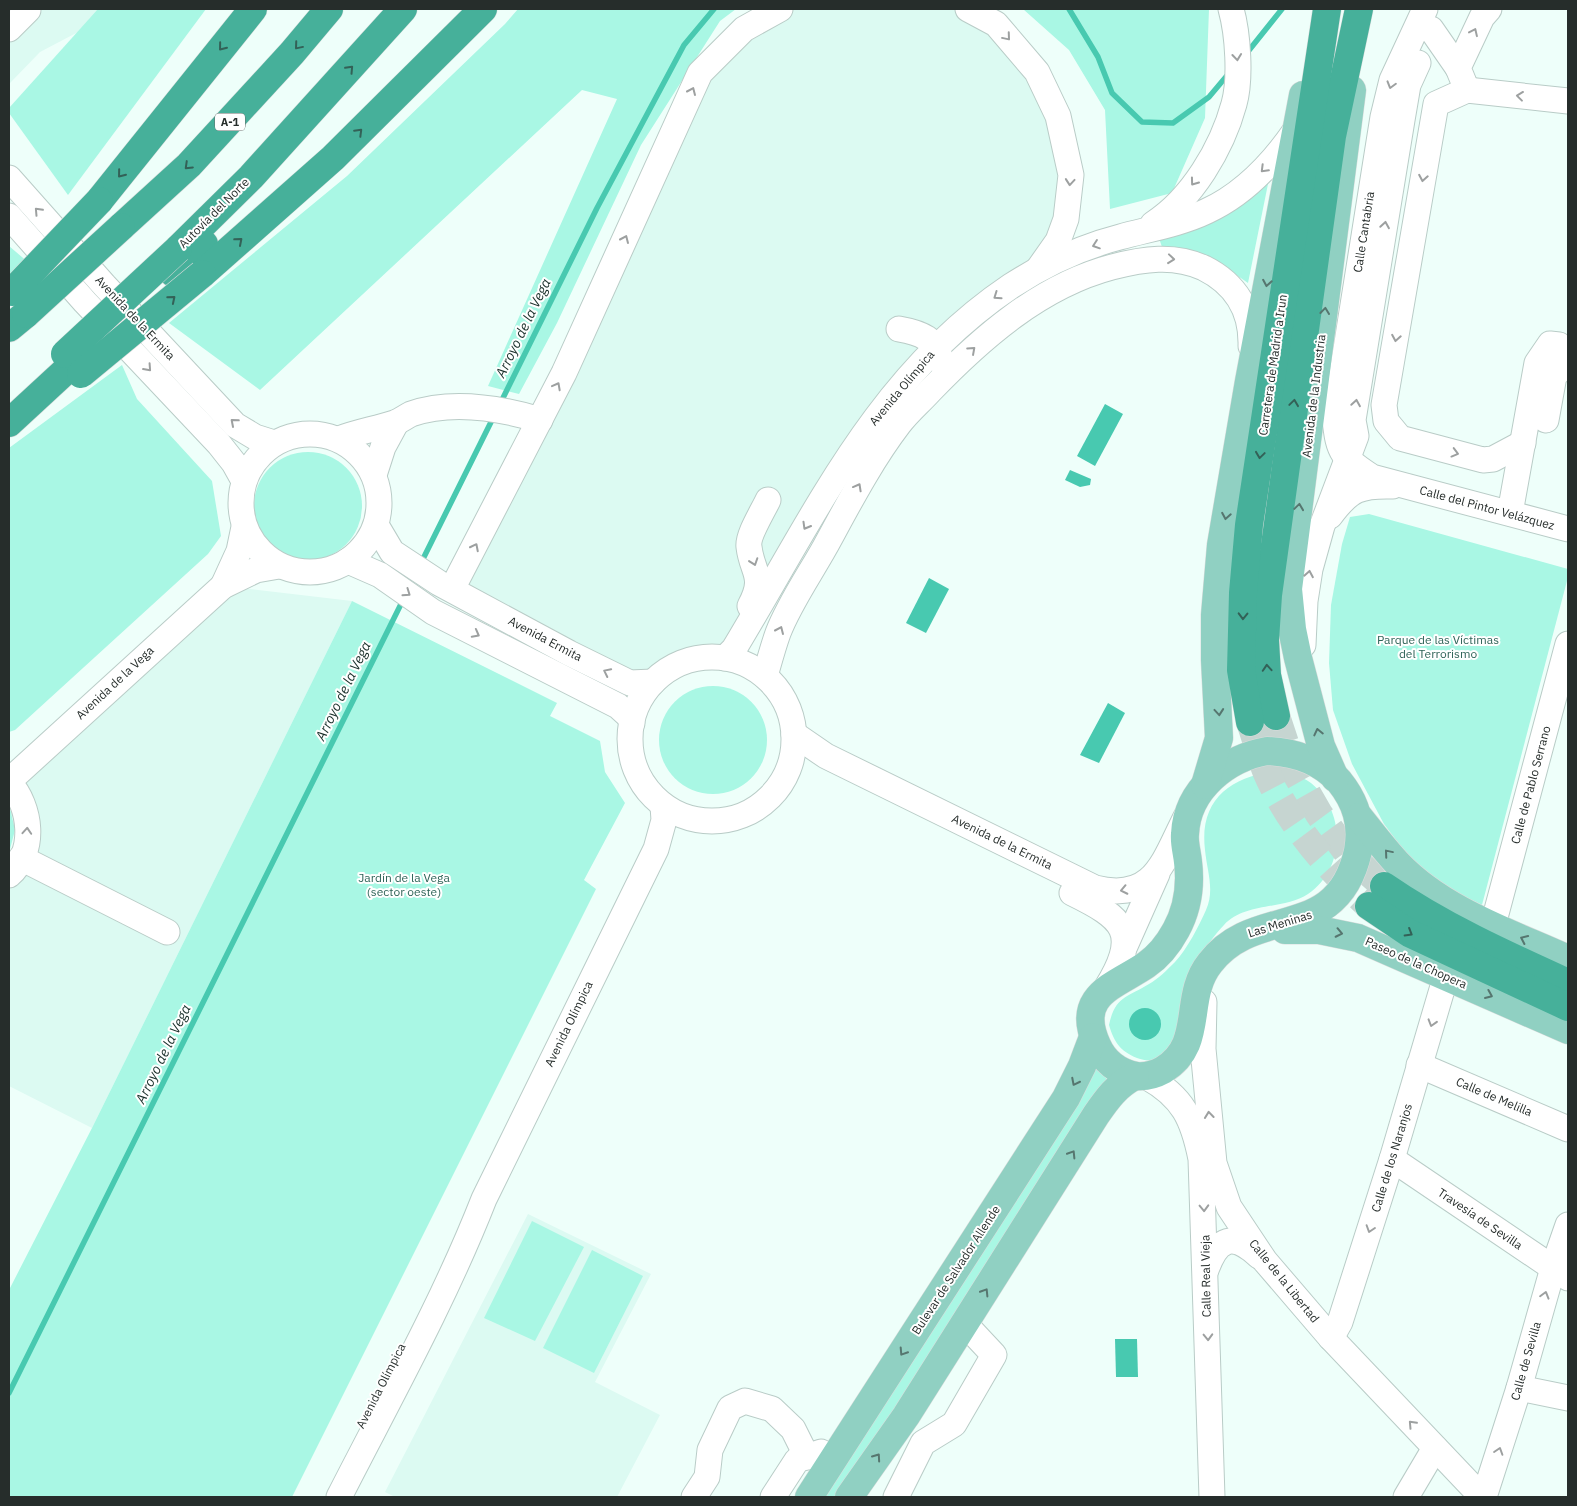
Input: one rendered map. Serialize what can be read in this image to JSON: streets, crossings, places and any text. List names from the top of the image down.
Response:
{
  "streets": {
    "highway": ["A-1", "Autovía del Norte", "Carretera de Madrid a Irun"],
    "main road": [
      "Avenida de la Industria",
      "Las Meninas",
      "Paseo de la Chopera",
      "Bulevar de Salvador Allende"
    ],
    "street": [
      "Calle Cantabria",
      "Avenida de la Ermita",
      "Avenida Olímpica",
      "Calle del Pintor Velázquez",
      "Avenida Ermita",
      "Avenida de la Vega",
      "Calle de Pablo Serrano",
      "Calle de Melilla",
      "Calle de los Naranjos",
      "Travesía de Sevilla",
      "Calle Real Vieja",
      "Calle de la Libertad",
      "Calle de Sevilla"
    ]
  },
  "crossings": [
    ["Calle Cantabria", "Avenida de la Industria"],
    ["Avenida de la Ermita", "Avenida Olímpica"],
    ["Avenida de la Ermita", "Avenida Ermita"],
    ["Avenida de la Ermita", "Avenida de la Vega"],
    ["Carretera de Madrid a Irun", "Avenida de la Industria"],
    ["Avenida Olímpica", "Avenida Ermita"],
    ["Avenida de la Industria", "Las Meninas"],
    ["Avenida Ermita", "Avenida de la Vega"],
    ["Las Meninas", "Paseo de la Chopera"],
    ["Las Meninas", "Bulevar de Salvador Allende"],
    ["Las Meninas", "Calle Real Vieja"],
    ["Las Meninas", "Calle de la Libertad"],
    ["Paseo de la Chopera", "Calle de los Naranjos"],
    ["Calle de Melilla", "Calle de los Naranjos"],
    ["Calle de los Naranjos", "Travesía de Sevilla"],
    ["Calle de los Naranjos", "Calle de la Libertad"],
    ["Travesía de Sevilla", "Calle de Sevilla"],
    ["Calle de la Libertad", "Calle de Sevilla"]
  ],
  "one_way": [
    "Calle de los Naranjos",
    "Calle Real Vieja",
    "Calle de la Libertad",
    "Calle de Sevilla"
  ],
  "water": ["Arroyo de la Vega"],
  "parks": ["Parque de las Víctimas del Terrorismo", "Jardín de la Vega (sector oeste)"]
}
